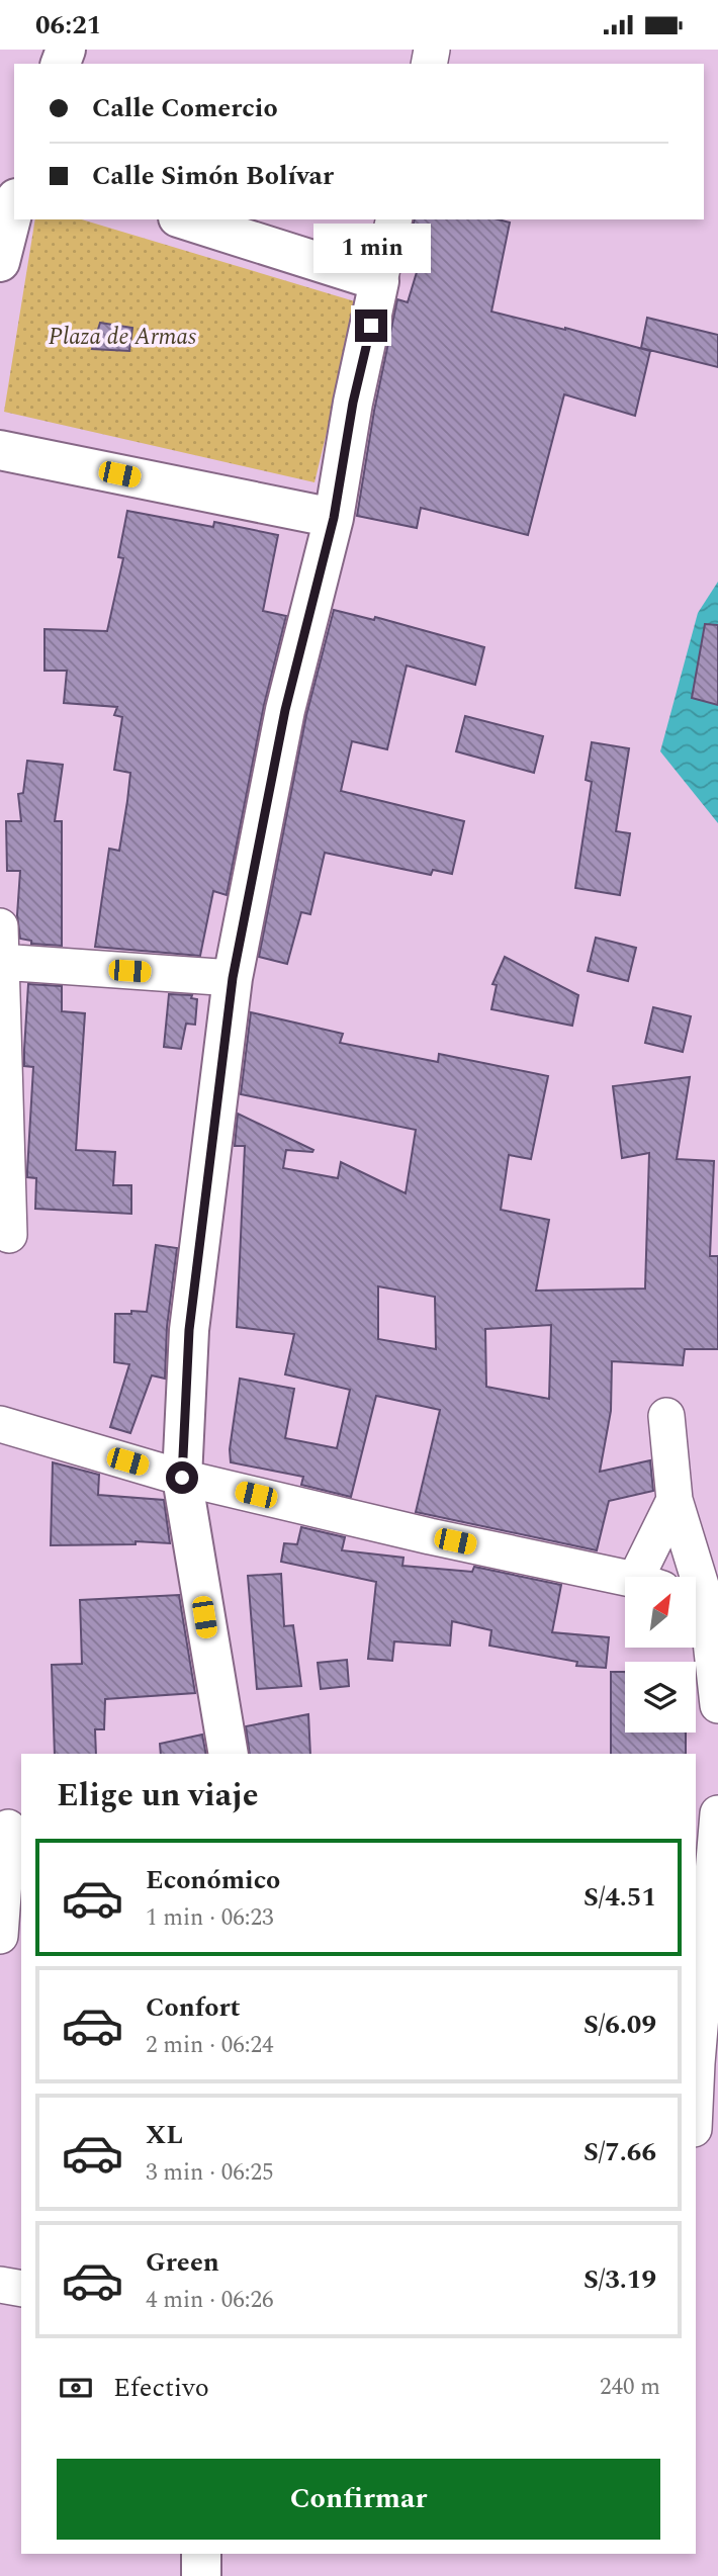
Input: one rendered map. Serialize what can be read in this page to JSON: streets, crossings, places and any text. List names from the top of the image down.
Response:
{
  "parks": ["Plaza de Armas"],
  "north": "top right",
  "page": {
    "status": "06:21",
    "banner": ["Calle Comercio", "Calle Simón Bolívar"],
    "bubble": "1 min",
    "heading": "Elige un viaje",
    "list": [
      {
        "name": "Económico",
        "note": "1 min · 06:23",
        "value": "S/4.51"
      },
      {
        "name": "Confort",
        "note": "2 min · 06:24",
        "value": "S/6.09"
      },
      {
        "name": "XL",
        "note": "3 min · 06:25",
        "value": "S/7.66"
      },
      {
        "name": "Green",
        "note": "4 min · 06:26",
        "value": "S/3.19"
      }
    ],
    "pay": ["Efectivo", "240 m"],
    "buttons": "Confirmar"
  }
}
